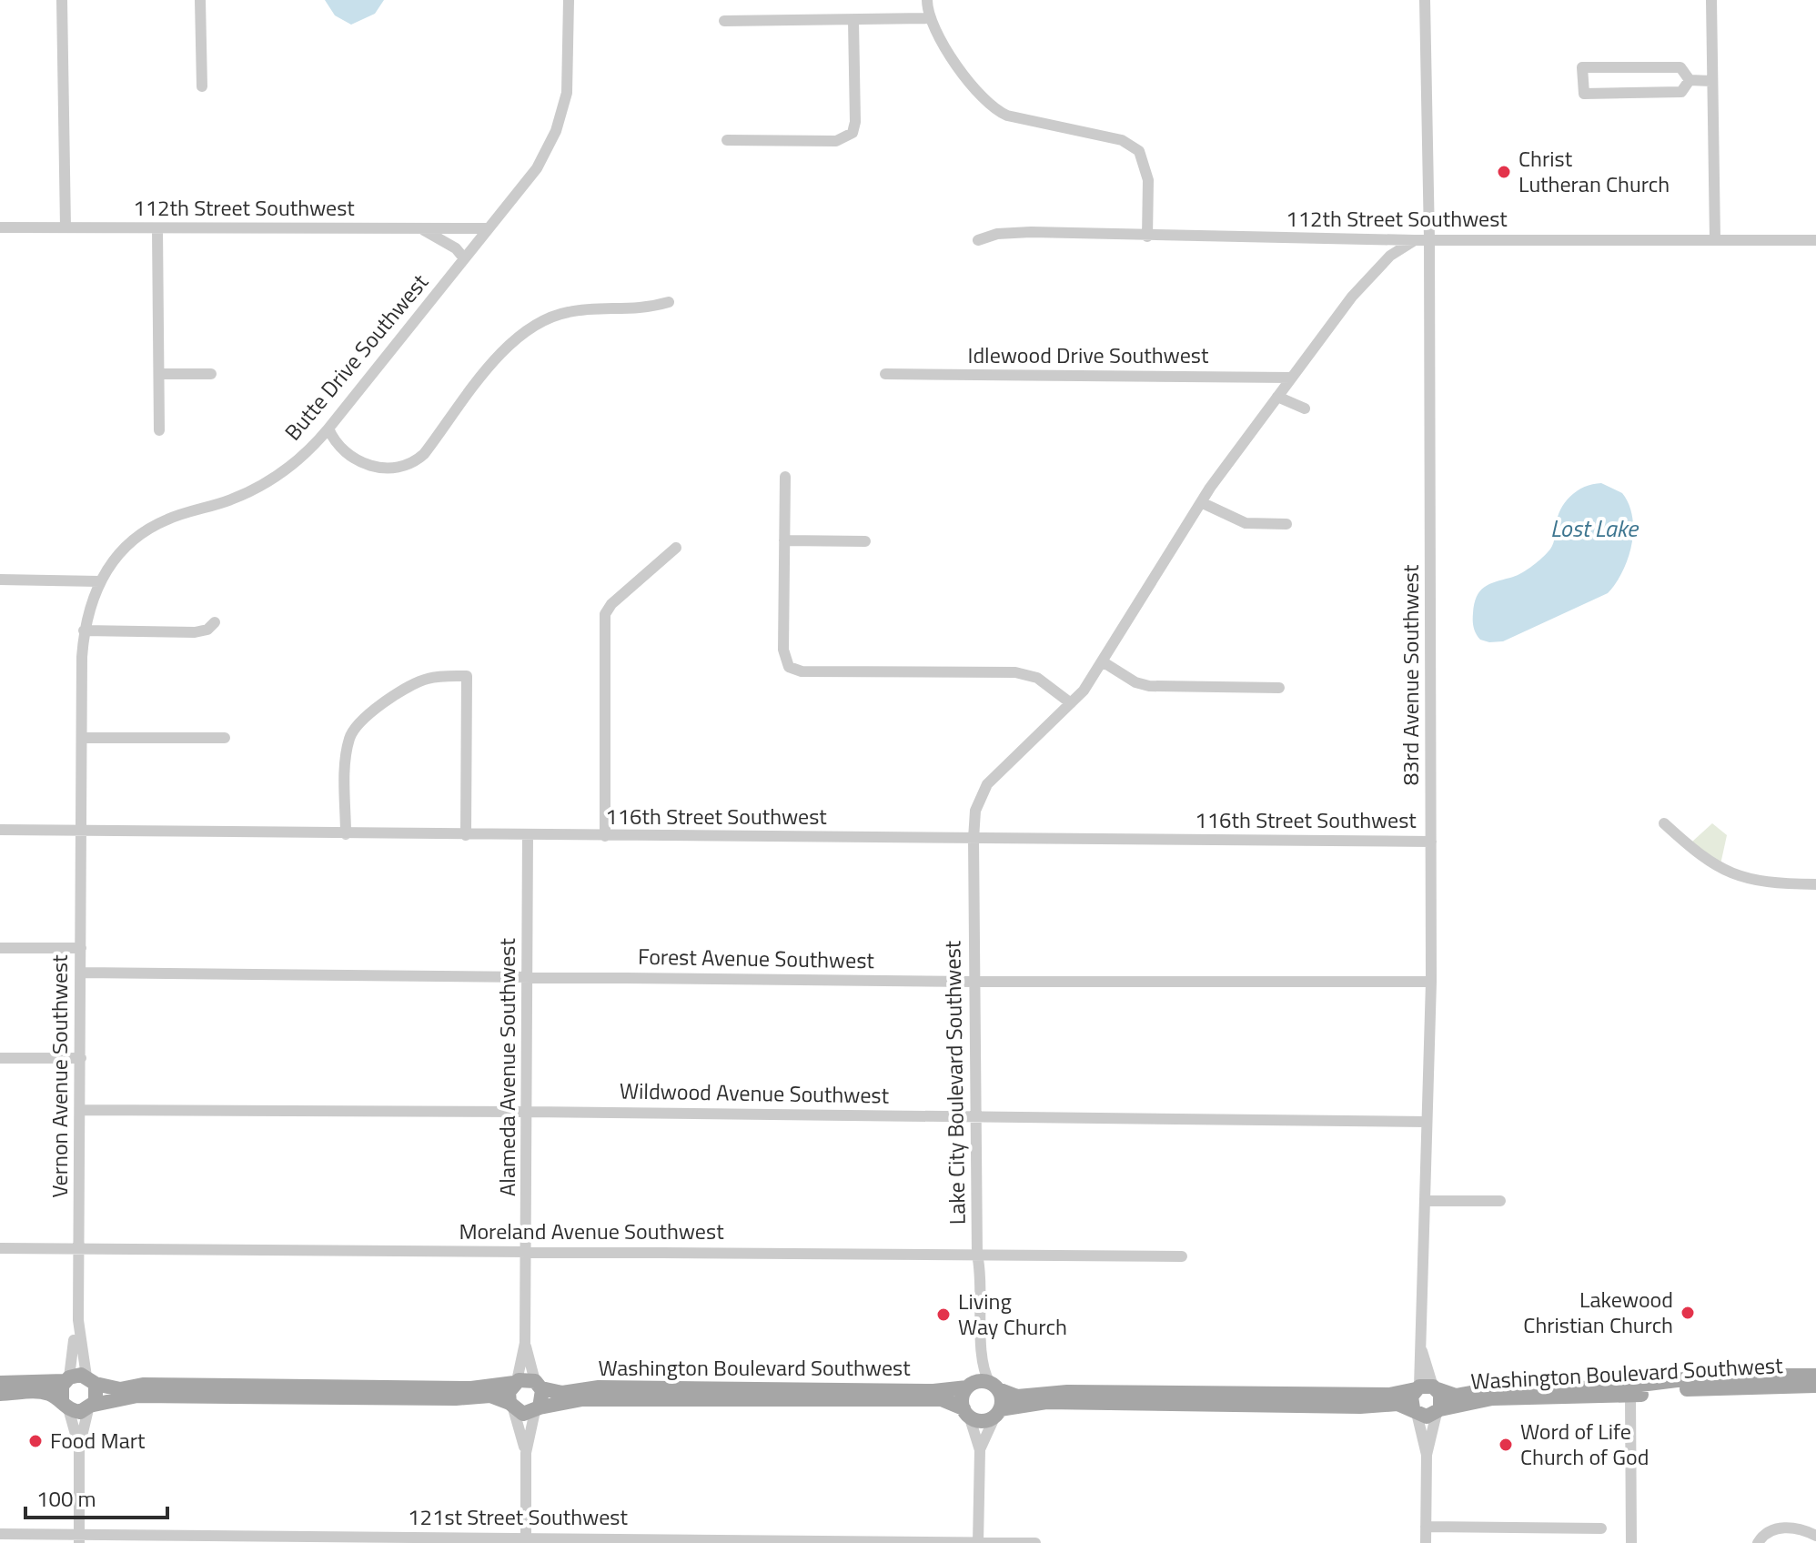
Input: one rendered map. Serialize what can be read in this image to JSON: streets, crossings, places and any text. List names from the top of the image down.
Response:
{
  "streets": {
    "main road": ["Washington Boulevard Southwest"],
    "street": [
      "112th Street Southwest",
      "Idlewood Drive Southwest",
      "Butte Drive Southwest",
      "83rd Avenue Southwest",
      "116th Street Southwest",
      "Forest Avenue Southwest",
      "Alameda Avenue Southwest",
      "Vernon Avenue Southwest",
      "Lake City Boulevard Southwest",
      "Wildwood Avenue Southwest",
      "Moreland Avenue Southwest",
      "121st Street Southwest"
    ]
  },
  "crossings": [
    ["112th Street Southwest", "Butte Drive Southwest"],
    ["112th Street Southwest", "83rd Avenue Southwest"],
    ["Butte Drive Southwest", "116th Street Southwest"],
    ["Butte Drive Southwest", "Vernon Avenue Southwest"],
    ["83rd Avenue Southwest", "116th Street Southwest"],
    ["83rd Avenue Southwest", "Forest Avenue Southwest"],
    ["83rd Avenue Southwest", "Wildwood Avenue Southwest"],
    ["83rd Avenue Southwest", "Washington Boulevard Southwest"],
    ["116th Street Southwest", "Alameda Avenue Southwest"],
    ["116th Street Southwest", "Vernon Avenue Southwest"],
    ["116th Street Southwest", "Lake City Boulevard Southwest"],
    ["Forest Avenue Southwest", "Alameda Avenue Southwest"],
    ["Forest Avenue Southwest", "Vernon Avenue Southwest"],
    ["Forest Avenue Southwest", "Lake City Boulevard Southwest"],
    ["Alameda Avenue Southwest", "Wildwood Avenue Southwest"],
    ["Alameda Avenue Southwest", "Moreland Avenue Southwest"],
    ["Alameda Avenue Southwest", "Washington Boulevard Southwest"],
    ["Vernon Avenue Southwest", "Wildwood Avenue Southwest"],
    ["Vernon Avenue Southwest", "Moreland Avenue Southwest"],
    ["Lake City Boulevard Southwest", "Wildwood Avenue Southwest"],
    ["Lake City Boulevard Southwest", "Moreland Avenue Southwest"],
    ["Lake City Boulevard Southwest", "Washington Boulevard Southwest"]
  ],
  "water": ["Lost Lake"],
  "places": [
    "Christ Lutheran Church",
    "Lakewood Christian Church",
    "Living Way Church",
    "Food Mart",
    "Word of Life Church of God"
  ],
  "scale_bar": "100 m"
}
